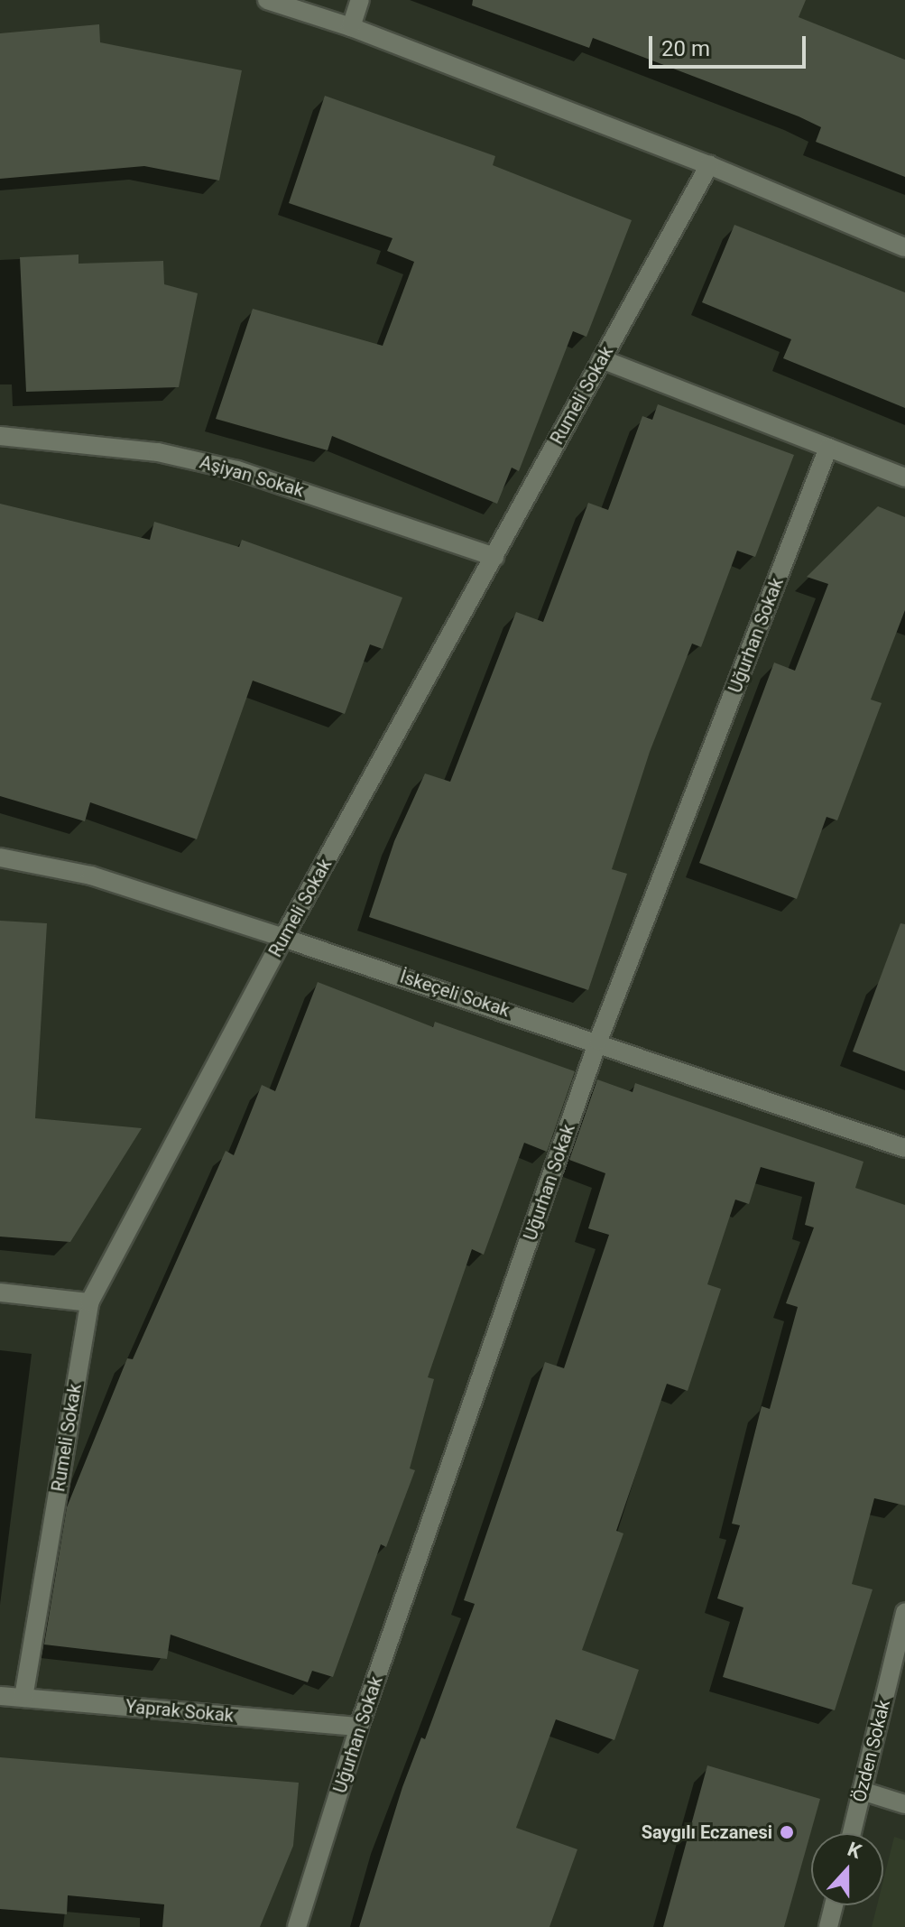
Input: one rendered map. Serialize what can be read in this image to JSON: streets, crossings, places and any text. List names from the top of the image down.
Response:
{
  "streets": {
    "street": [
      "Rumeli Sokak",
      "Aşiyan Sokak",
      "Uğurhan Sokak",
      "İskeçeli Sokak",
      "Yaprak Sokak",
      "Özden Sokak"
    ]
  },
  "crossings": [
    ["Rumeli Sokak", "Aşiyan Sokak"],
    ["Rumeli Sokak", "İskeçeli Sokak"],
    ["Rumeli Sokak", "Yaprak Sokak"],
    ["Uğurhan Sokak", "İskeçeli Sokak"],
    ["Uğurhan Sokak", "Yaprak Sokak"]
  ],
  "places": ["Saygılı Eczanesi"],
  "scale_bar": "20 m",
  "north": "top"
}
